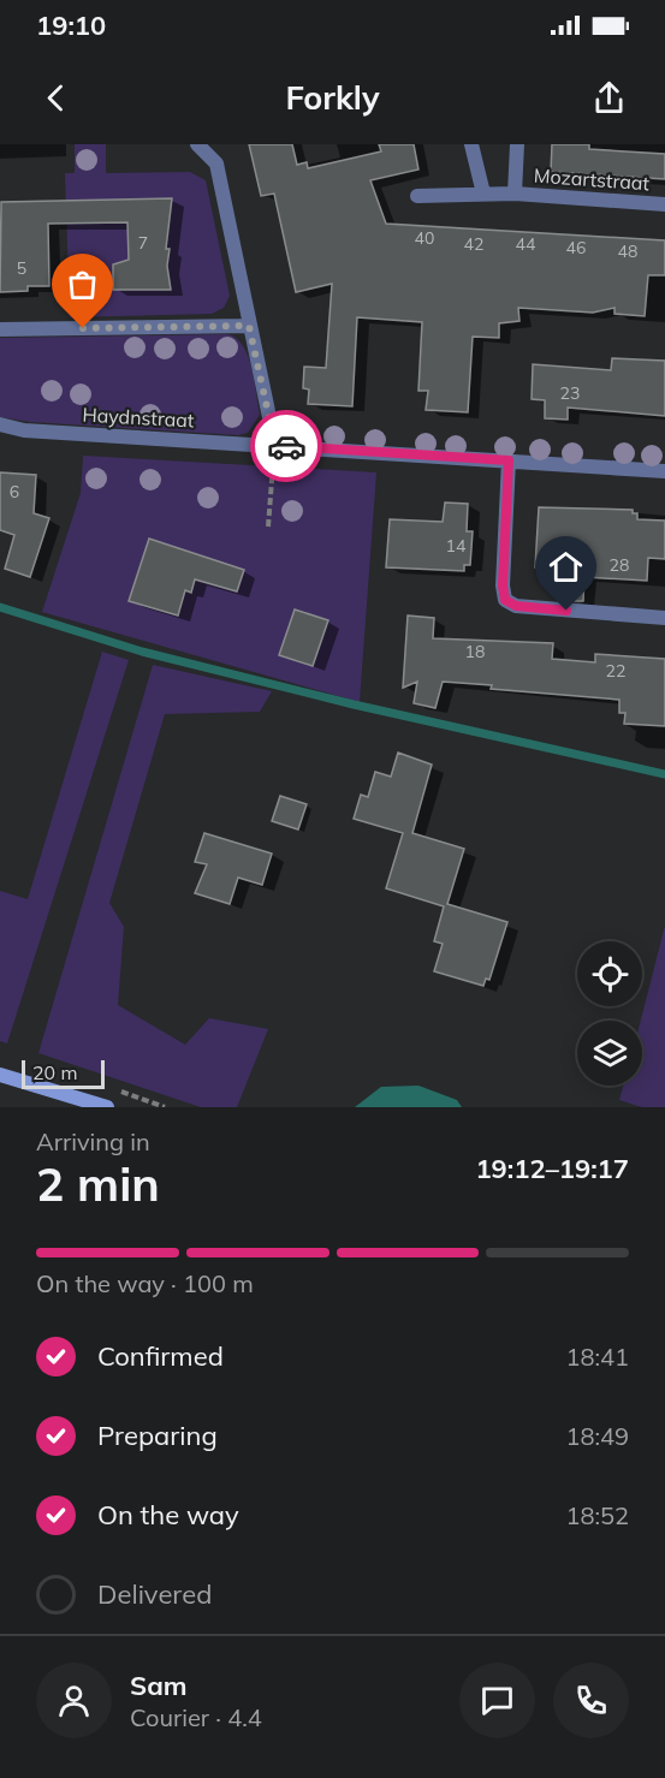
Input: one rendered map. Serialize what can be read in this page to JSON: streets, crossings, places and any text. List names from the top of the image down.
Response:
{
  "streets": {
    "street": ["Mozartstraat", "Haydnstraat"]
  },
  "house_numbers": [
    "40",
    "7",
    "42",
    "44",
    "46",
    "48",
    "5",
    "23",
    "6",
    "14",
    "28",
    "18",
    "22"
  ],
  "scale_bar": "20 m",
  "page": {
    "status": "19:10",
    "header": "Forkly",
    "scale": "20 m",
    "heading": ["2 min", "Arriving in", "19:12–19:17"],
    "panel": ["Sam", "Courier · 4.4"],
    "bar": "On the way · 100 m",
    "list": [
      ["Confirmed", "18:41"],
      ["Preparing", "18:49"],
      ["On the way", "18:52"],
      "Delivered"
    ]
  }
}
